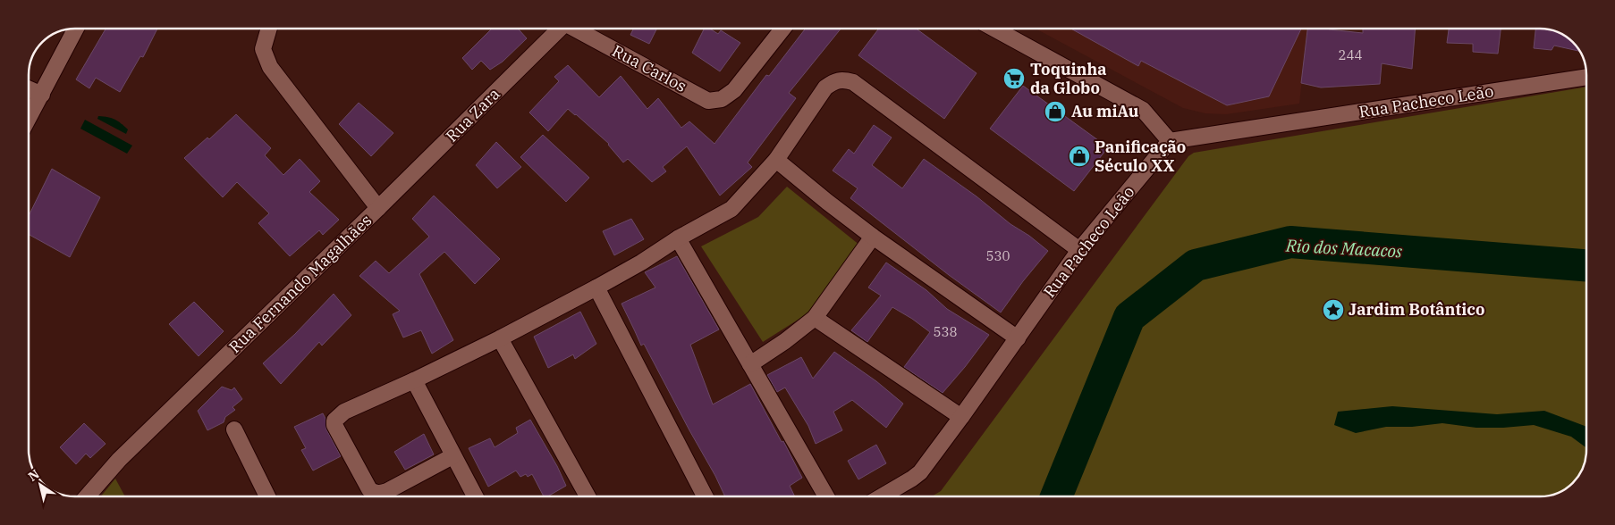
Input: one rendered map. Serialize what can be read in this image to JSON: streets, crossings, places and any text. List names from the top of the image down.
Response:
{
  "streets": {
    "street": [
      "Rua Carlos",
      "Rua Pacheco Leão",
      "Rua Zara",
      "Rua Fernando Magalhães"
    ]
  },
  "crossings": [
    ["Rua Zara", "Rua Fernando Magalhães"]
  ],
  "water": ["Rio dos Macacos"],
  "places": {
    "supermarket": ["Toquinha da Globo"],
    "shop": ["Au miAu", "Panificação Século XX"],
    "place": ["Jardim Botântico"]
  },
  "house_numbers": ["244", "530", "538"],
  "north": "top left"
}
